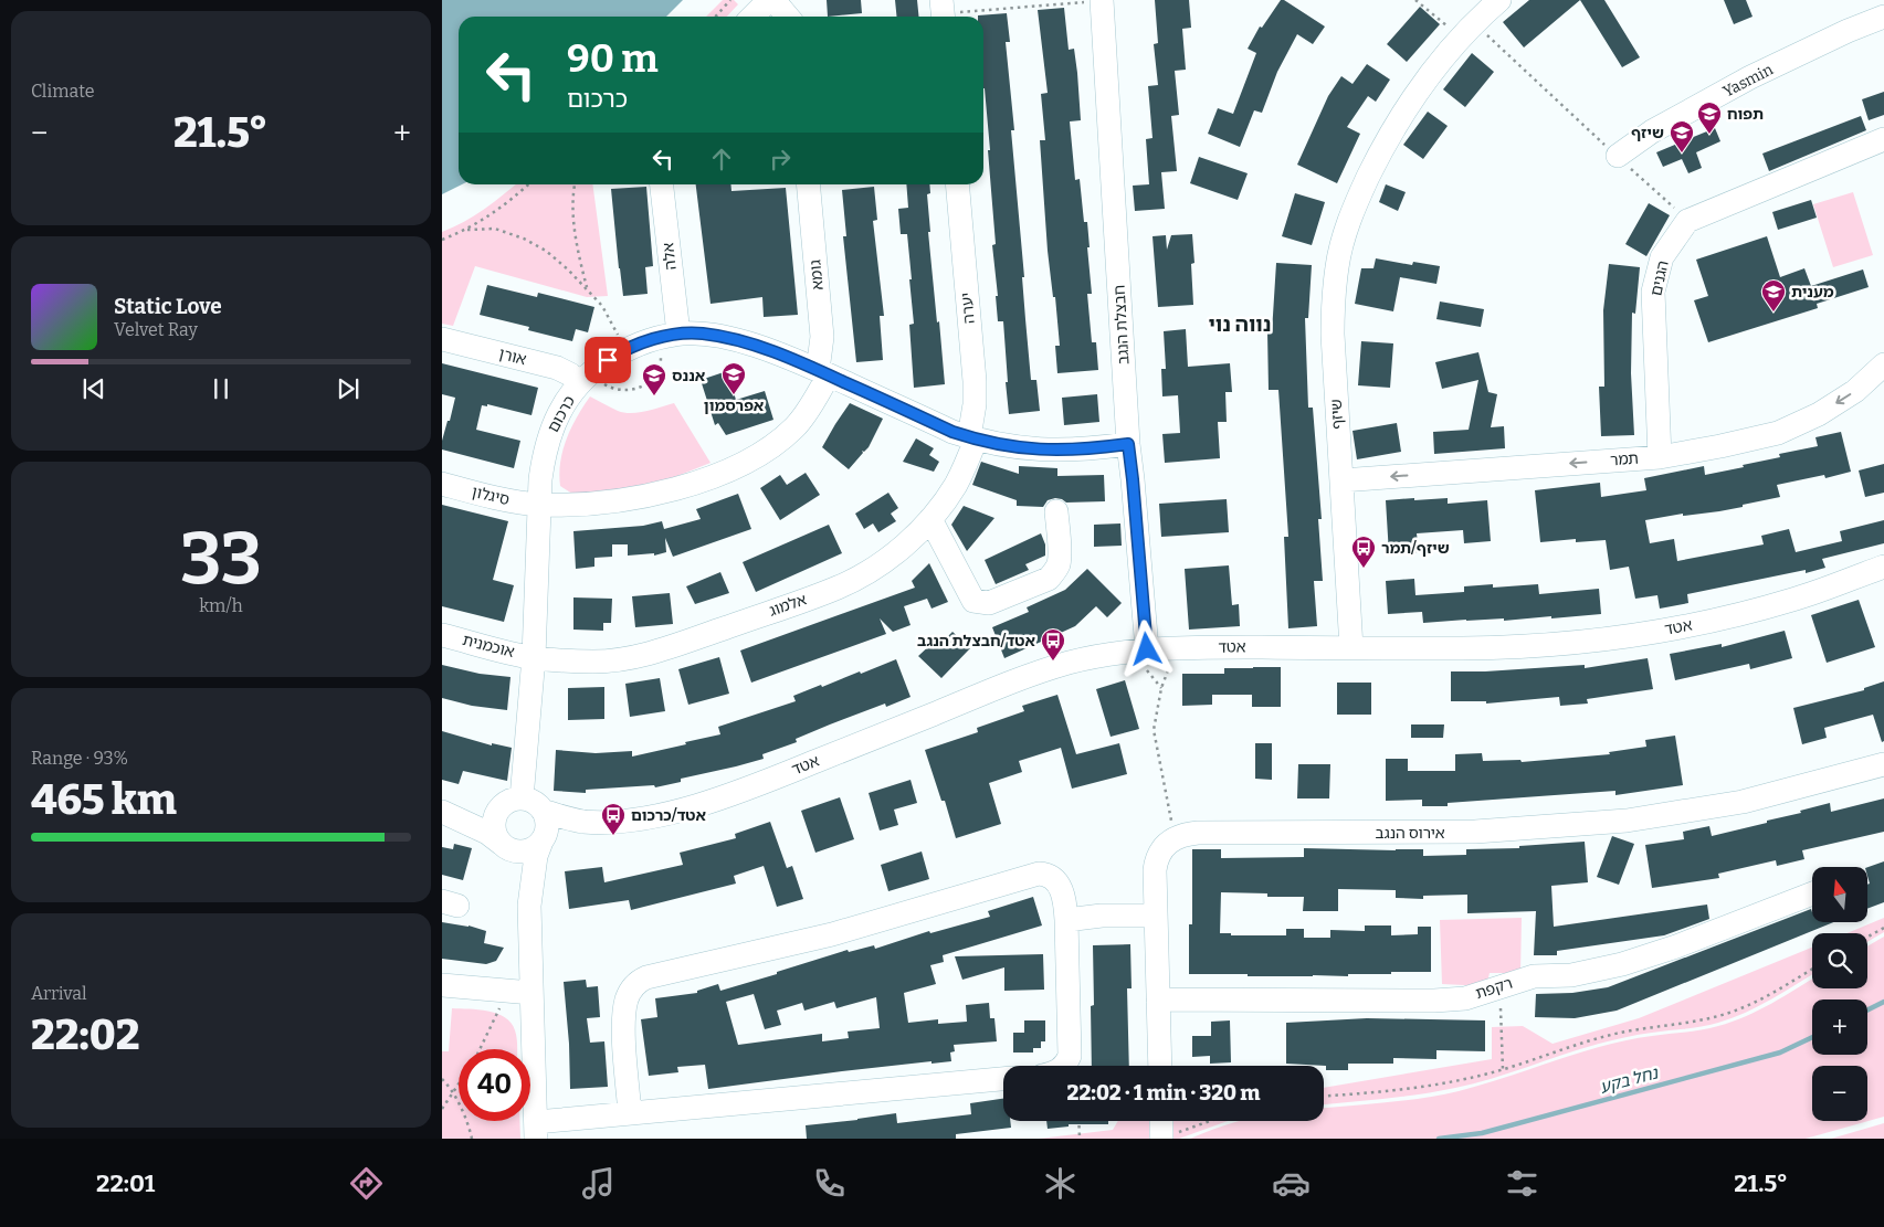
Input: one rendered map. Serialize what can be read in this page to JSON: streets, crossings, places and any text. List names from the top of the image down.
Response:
{
  "streets": {
    "street": [
      "Yasmin",
      "אלה",
      "גומא",
      "הגנים",
      "יערה",
      "חבצלת הנגב",
      "אורן",
      "כרכום",
      "שיזף",
      "תמר",
      "סיגלון",
      "אלמוג",
      "אטד",
      "אוכמנית",
      "אירוס הנגב",
      "רקפת"
    ]
  },
  "crossings": [
    ["אלה", "כרכום"],
    ["גומא", "כרכום"],
    ["הגנים", "תמר"],
    ["יערה", "כרכום"],
    ["יערה", "אלמוג"],
    ["חבצלת הנגב", "כרכום"],
    ["חבצלת הנגב", "אטד"],
    ["אורן", "כרכום"],
    ["כרכום", "סיגלון"],
    ["כרכום", "אלמוג"],
    ["כרכום", "אטד"],
    ["כרכום", "אוכמנית"],
    ["שיזף", "תמר"],
    ["שיזף", "אטד"],
    ["אלמוג", "אוכמנית"]
  ],
  "one_way": ["תמר"],
  "districts": ["נווה נוי"],
  "water": ["נחל בקע"],
  "places": {
    "school or university": [
      "תפוח",
      "שיזף",
      "מענית",
      "אפרסמון",
      "אננס"
    ],
    "bus stop": ["שיזף/תמר", "אטד/חבצלת הנגב", "אטד/כרכום"]
  },
  "north": "top",
  "page": {
    "tile": [
      "Climate",
      ["33", "km/h"],
      ["Range · 93%", "465 km"],
      ["Arrival", "22:02"]
    ],
    "turn": ["90 m", "כרכום"],
    "heat": ["−", "21.5°", "+"],
    "song": ["Static Love", "Velvet Ray"],
    "map_buttons": ["+", "−"],
    "limit": "40",
    "trip": "22:02 · 1 min · 320 m",
    "tabs": ["22:01", "21.5°"]
  }
}
